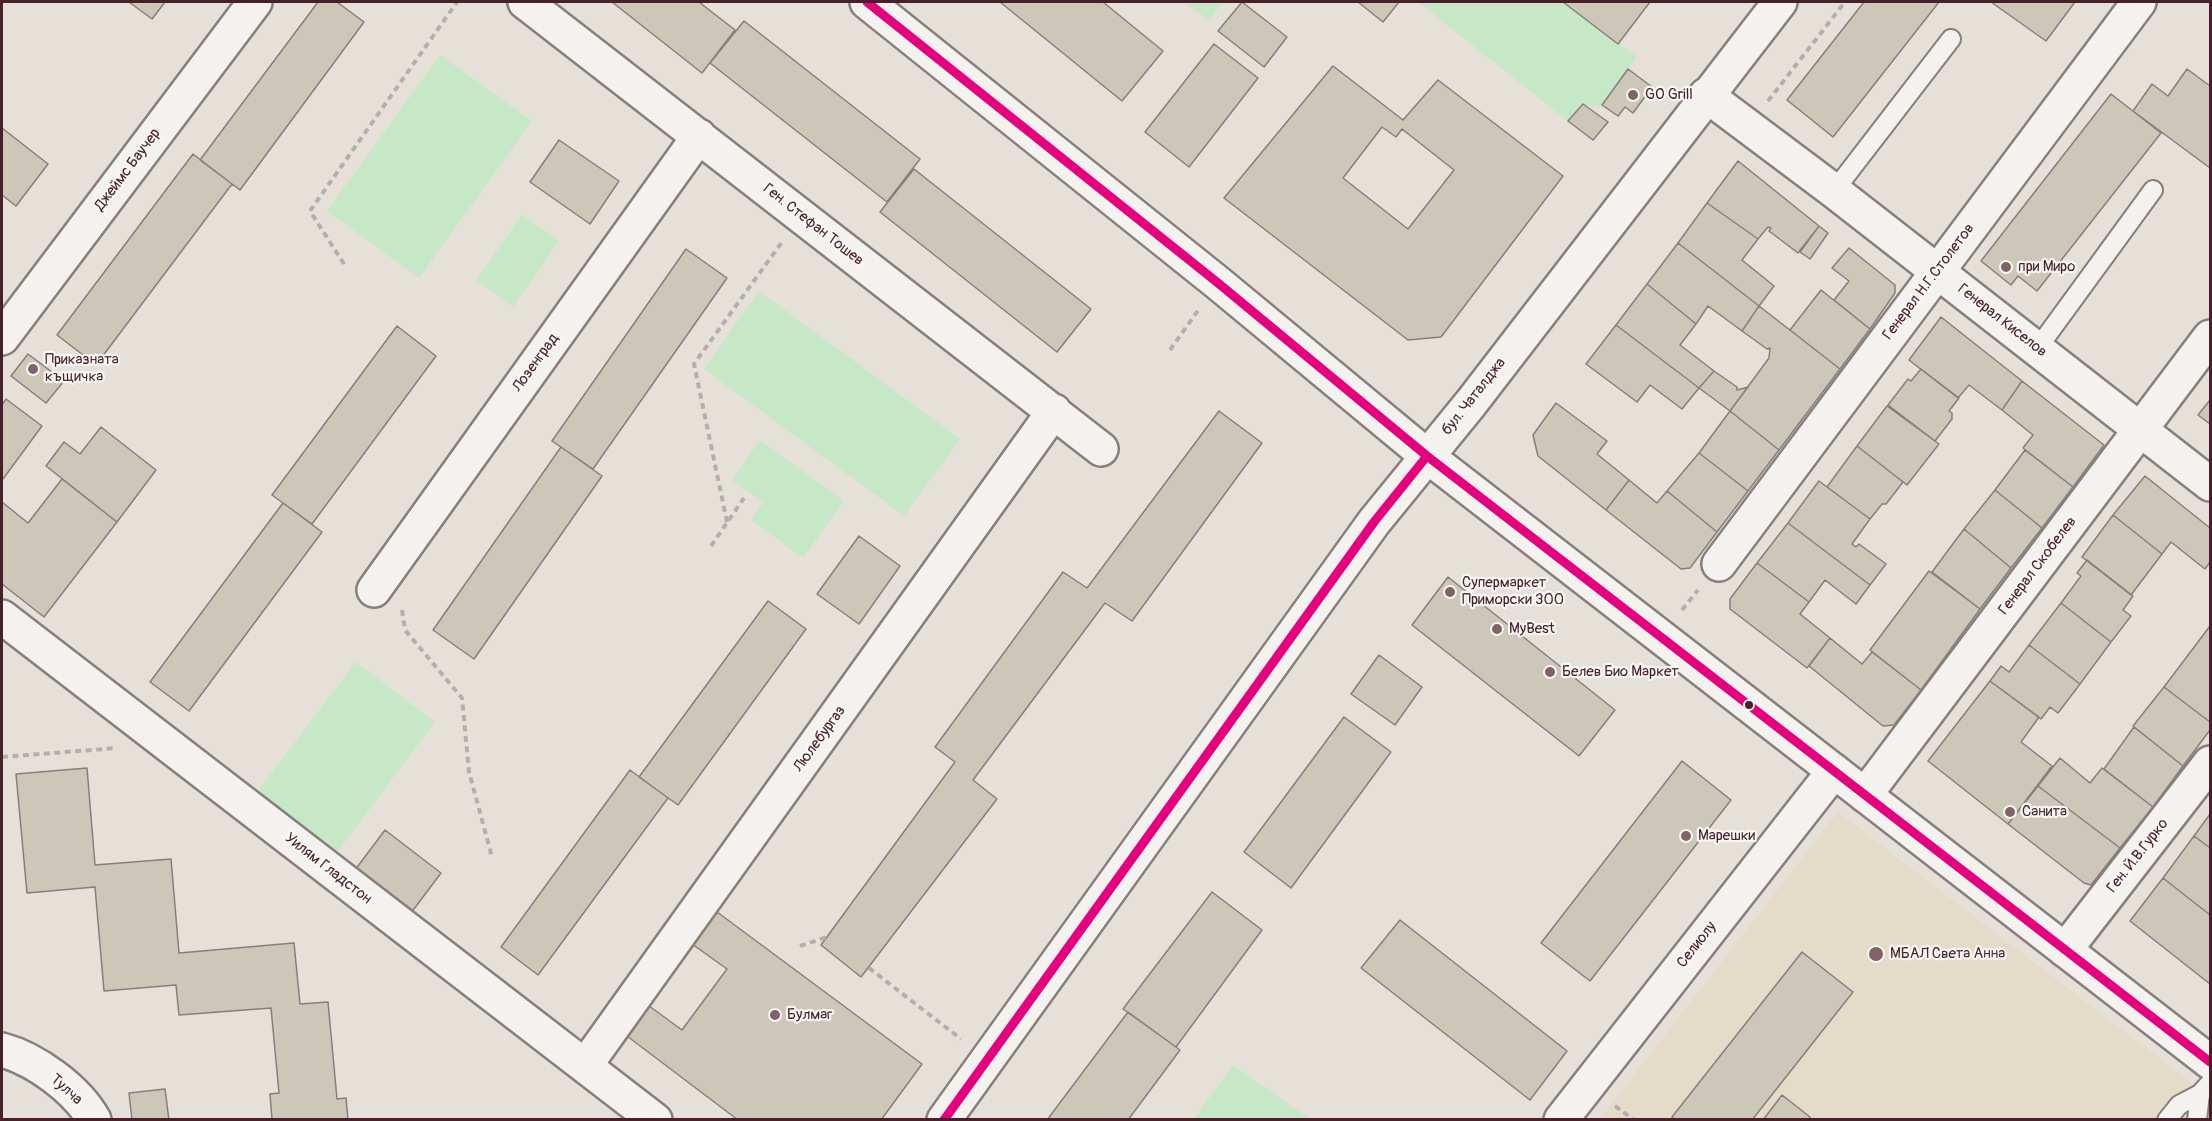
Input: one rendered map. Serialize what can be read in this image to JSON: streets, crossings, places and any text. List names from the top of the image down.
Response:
{
  "streets": {
    "street": [
      "Джеймс Баучер",
      "Ген. Стефан Тошев",
      "Генерал Н.Г.Столетов",
      "Генерал Киселов",
      "Лозенград",
      "бул. Чаталджа",
      "Генерал Скобелев",
      "Люлебургаз",
      "Ген. Й.В.Гурко",
      "Уилям Гладстон",
      "Селиолу",
      "Тулча"
    ]
  },
  "crossings": [
    ["Ген. Стефан Тошев", "Лозенград"],
    ["Ген. Стефан Тошев", "Люлебургаз"],
    ["Генерал Н.Г.Столетов", "Генерал Киселов"],
    ["Генерал Киселов", "бул. Чаталджа"],
    ["Генерал Киселов", "Генерал Скобелев"],
    ["Люлебургаз", "Уилям Гладстон"]
  ],
  "places": [
    "GO Grill",
    "при Миро",
    "Приказната къщичка",
    "Супермаркет Приморски 300",
    "MyBest",
    "Белев Био Маркет",
    "Санита",
    "Марешки",
    "МБАЛ Света Анна",
    "Булмаг"
  ]
}
